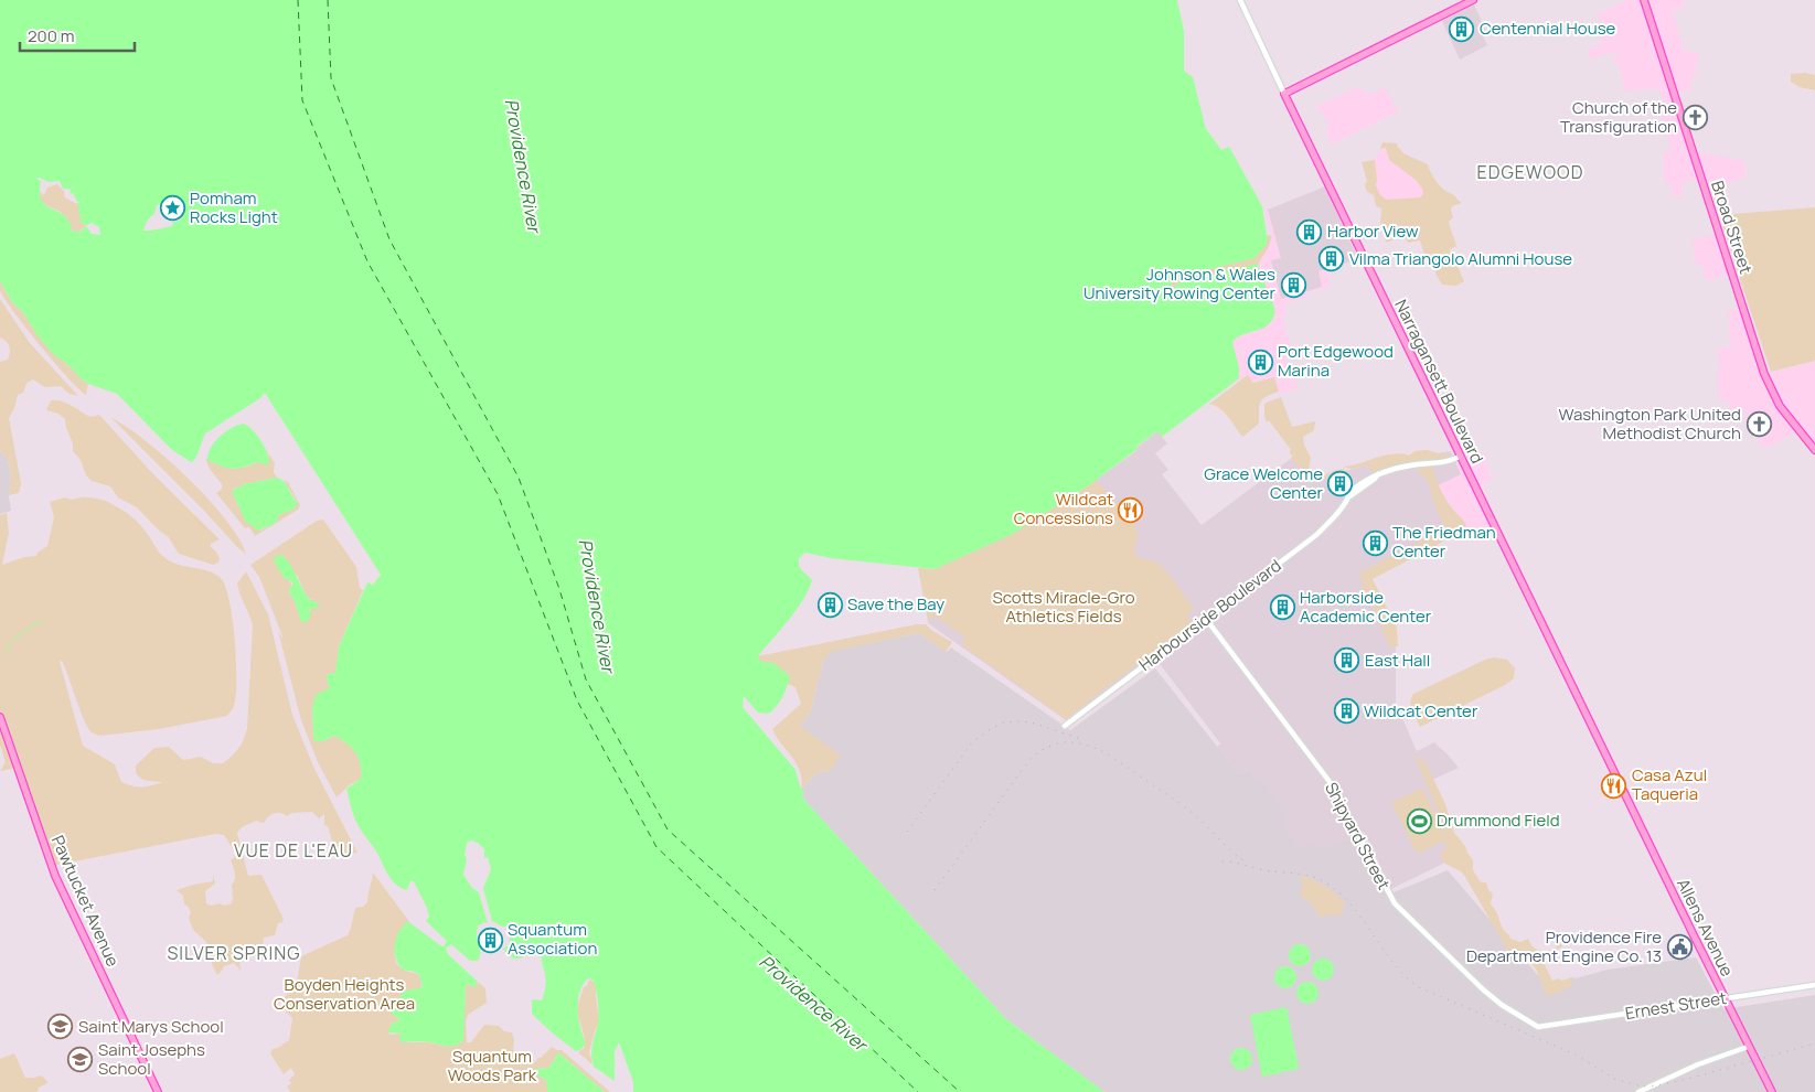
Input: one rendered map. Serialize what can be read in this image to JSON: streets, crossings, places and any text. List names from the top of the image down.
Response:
{
  "streets": {
    "main road": [
      "Broad Street",
      "Narragansett Boulevard",
      "Pawtucket Avenue",
      "Allens Avenue"
    ],
    "street": ["Harbourside Boulevard", "Shipyard Street", "Ernest Street"]
  },
  "crossings": [
    ["Narragansett Boulevard", "Harbourside Boulevard"],
    ["Narragansett Boulevard", "Allens Avenue"],
    ["Harbourside Boulevard", "Shipyard Street"],
    ["Shipyard Street", "Ernest Street"],
    ["Allens Avenue", "Ernest Street"]
  ],
  "districts": ["EDGEWOOD", "VUE DE L'EAU", "SILVER SPRING"],
  "water": ["Providence River"],
  "parks": ["Scotts Miracle-Gro Athletics Fields", "Boyden Heights Conservation Area", "Squantum Woods Park"],
  "places": {
    "building": [
      "Centennial House",
      "Harbor View",
      "Vilma Triangolo Alumni House",
      "Johnson & Wales University Rowing Center",
      "Port Edgewood Marina",
      "Grace Welcome Center",
      "The Friedman Center",
      "Save the Bay",
      "Harborside Academic Center",
      "East Hall",
      "Wildcat Center",
      "Squantum Association"
    ],
    "church": ["Church of the Transfiguration", "Washington Park United Methodist Church"],
    "place": ["Pomham Rocks Light"],
    "restaurant": ["Wildcat Concessions", "Casa Azul Taqueria"],
    "sports": ["Drummond Field"],
    "public building": ["Providence Fire Department Engine Co. 13"],
    "school or university": ["Saint Marys School", "Saint Josephs School"]
  },
  "scale_bar": "200 m"
}
